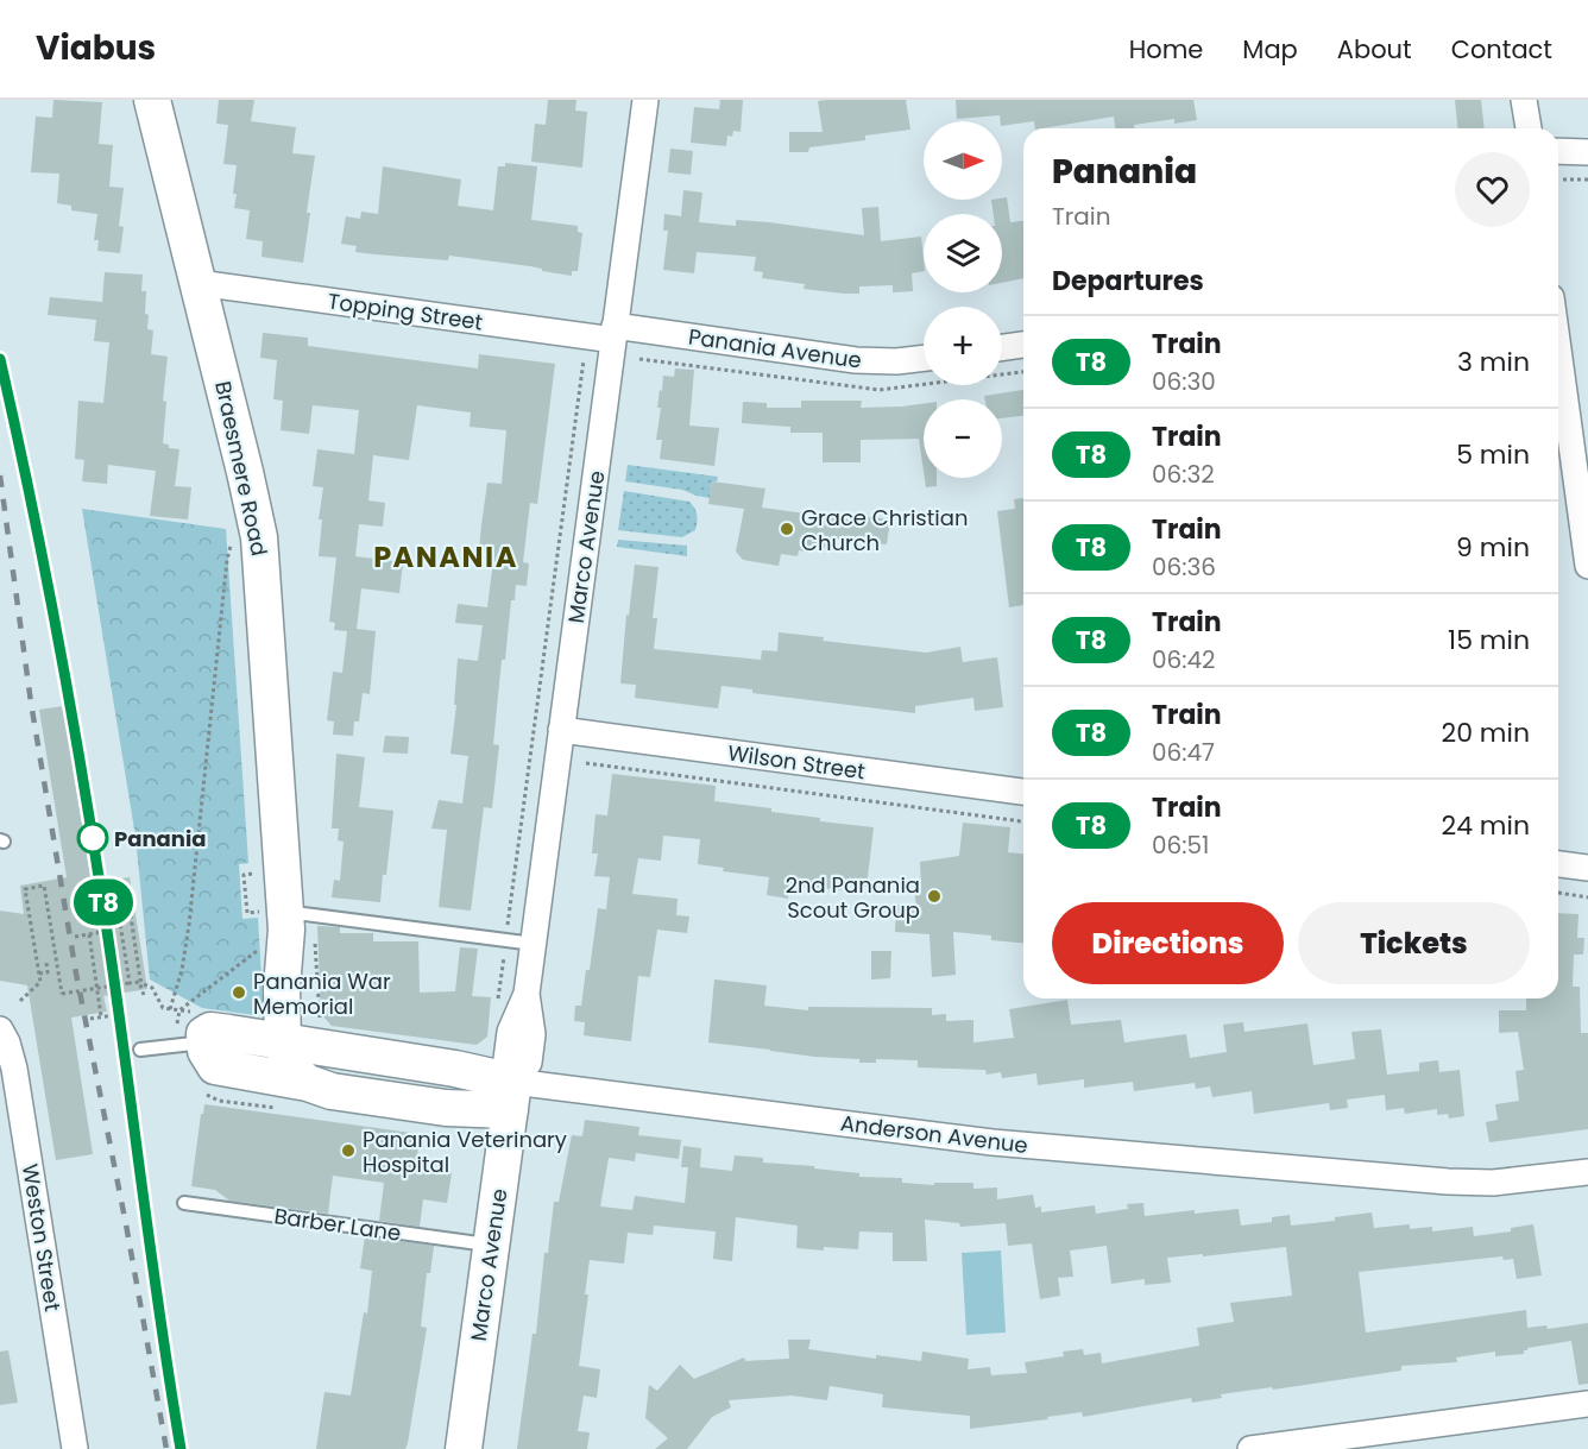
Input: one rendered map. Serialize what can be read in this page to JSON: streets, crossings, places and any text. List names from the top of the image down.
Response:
{
  "streets": {
    "street": [
      "Topping Street",
      "Panania Avenue",
      "Braesmere Road",
      "Marco Avenue",
      "Wilson Street",
      "Anderson Avenue",
      "Weston Street"
    ],
    "lane": ["Barber Lane"]
  },
  "crossings": [
    ["Topping Street", "Panania Avenue"],
    ["Topping Street", "Braesmere Road"],
    ["Topping Street", "Marco Avenue"],
    ["Panania Avenue", "Marco Avenue"],
    ["Braesmere Road", "Anderson Avenue"],
    ["Marco Avenue", "Wilson Street"],
    ["Marco Avenue", "Anderson Avenue"],
    ["Marco Avenue", "Barber Lane"]
  ],
  "districts": ["PANANIA"],
  "places": [
    "Grace Christian Church",
    "Panania",
    "2nd Panania Scout Group",
    "Panania War Memorial",
    "Panania Veterinary Hospital"
  ],
  "north": "right",
  "page": {
    "header": "Viabus",
    "nav": [
      "Home",
      "Map",
      "About",
      "Contact"
    ],
    "on_map": "T8",
    "map_buttons": ["+", "−"],
    "heading": [
      ["Panania", "Train"],
      "Departures"
    ],
    "list": [
      {
        "mark": "T8",
        "name": "Train",
        "note": "06:30",
        "value": "3 min"
      },
      {
        "mark": "T8",
        "name": "Train",
        "note": "06:32",
        "value": "5 min"
      },
      {
        "mark": "T8",
        "name": "Train",
        "note": "06:36",
        "value": "9 min"
      },
      {
        "mark": "T8",
        "name": "Train",
        "note": "06:42",
        "value": "15 min"
      },
      {
        "mark": "T8",
        "name": "Train",
        "note": "06:47",
        "value": "20 min"
      },
      {
        "mark": "T8",
        "name": "Train",
        "note": "06:51",
        "value": "24 min"
      }
    ],
    "buttons": ["Directions", "Tickets"]
  }
}
